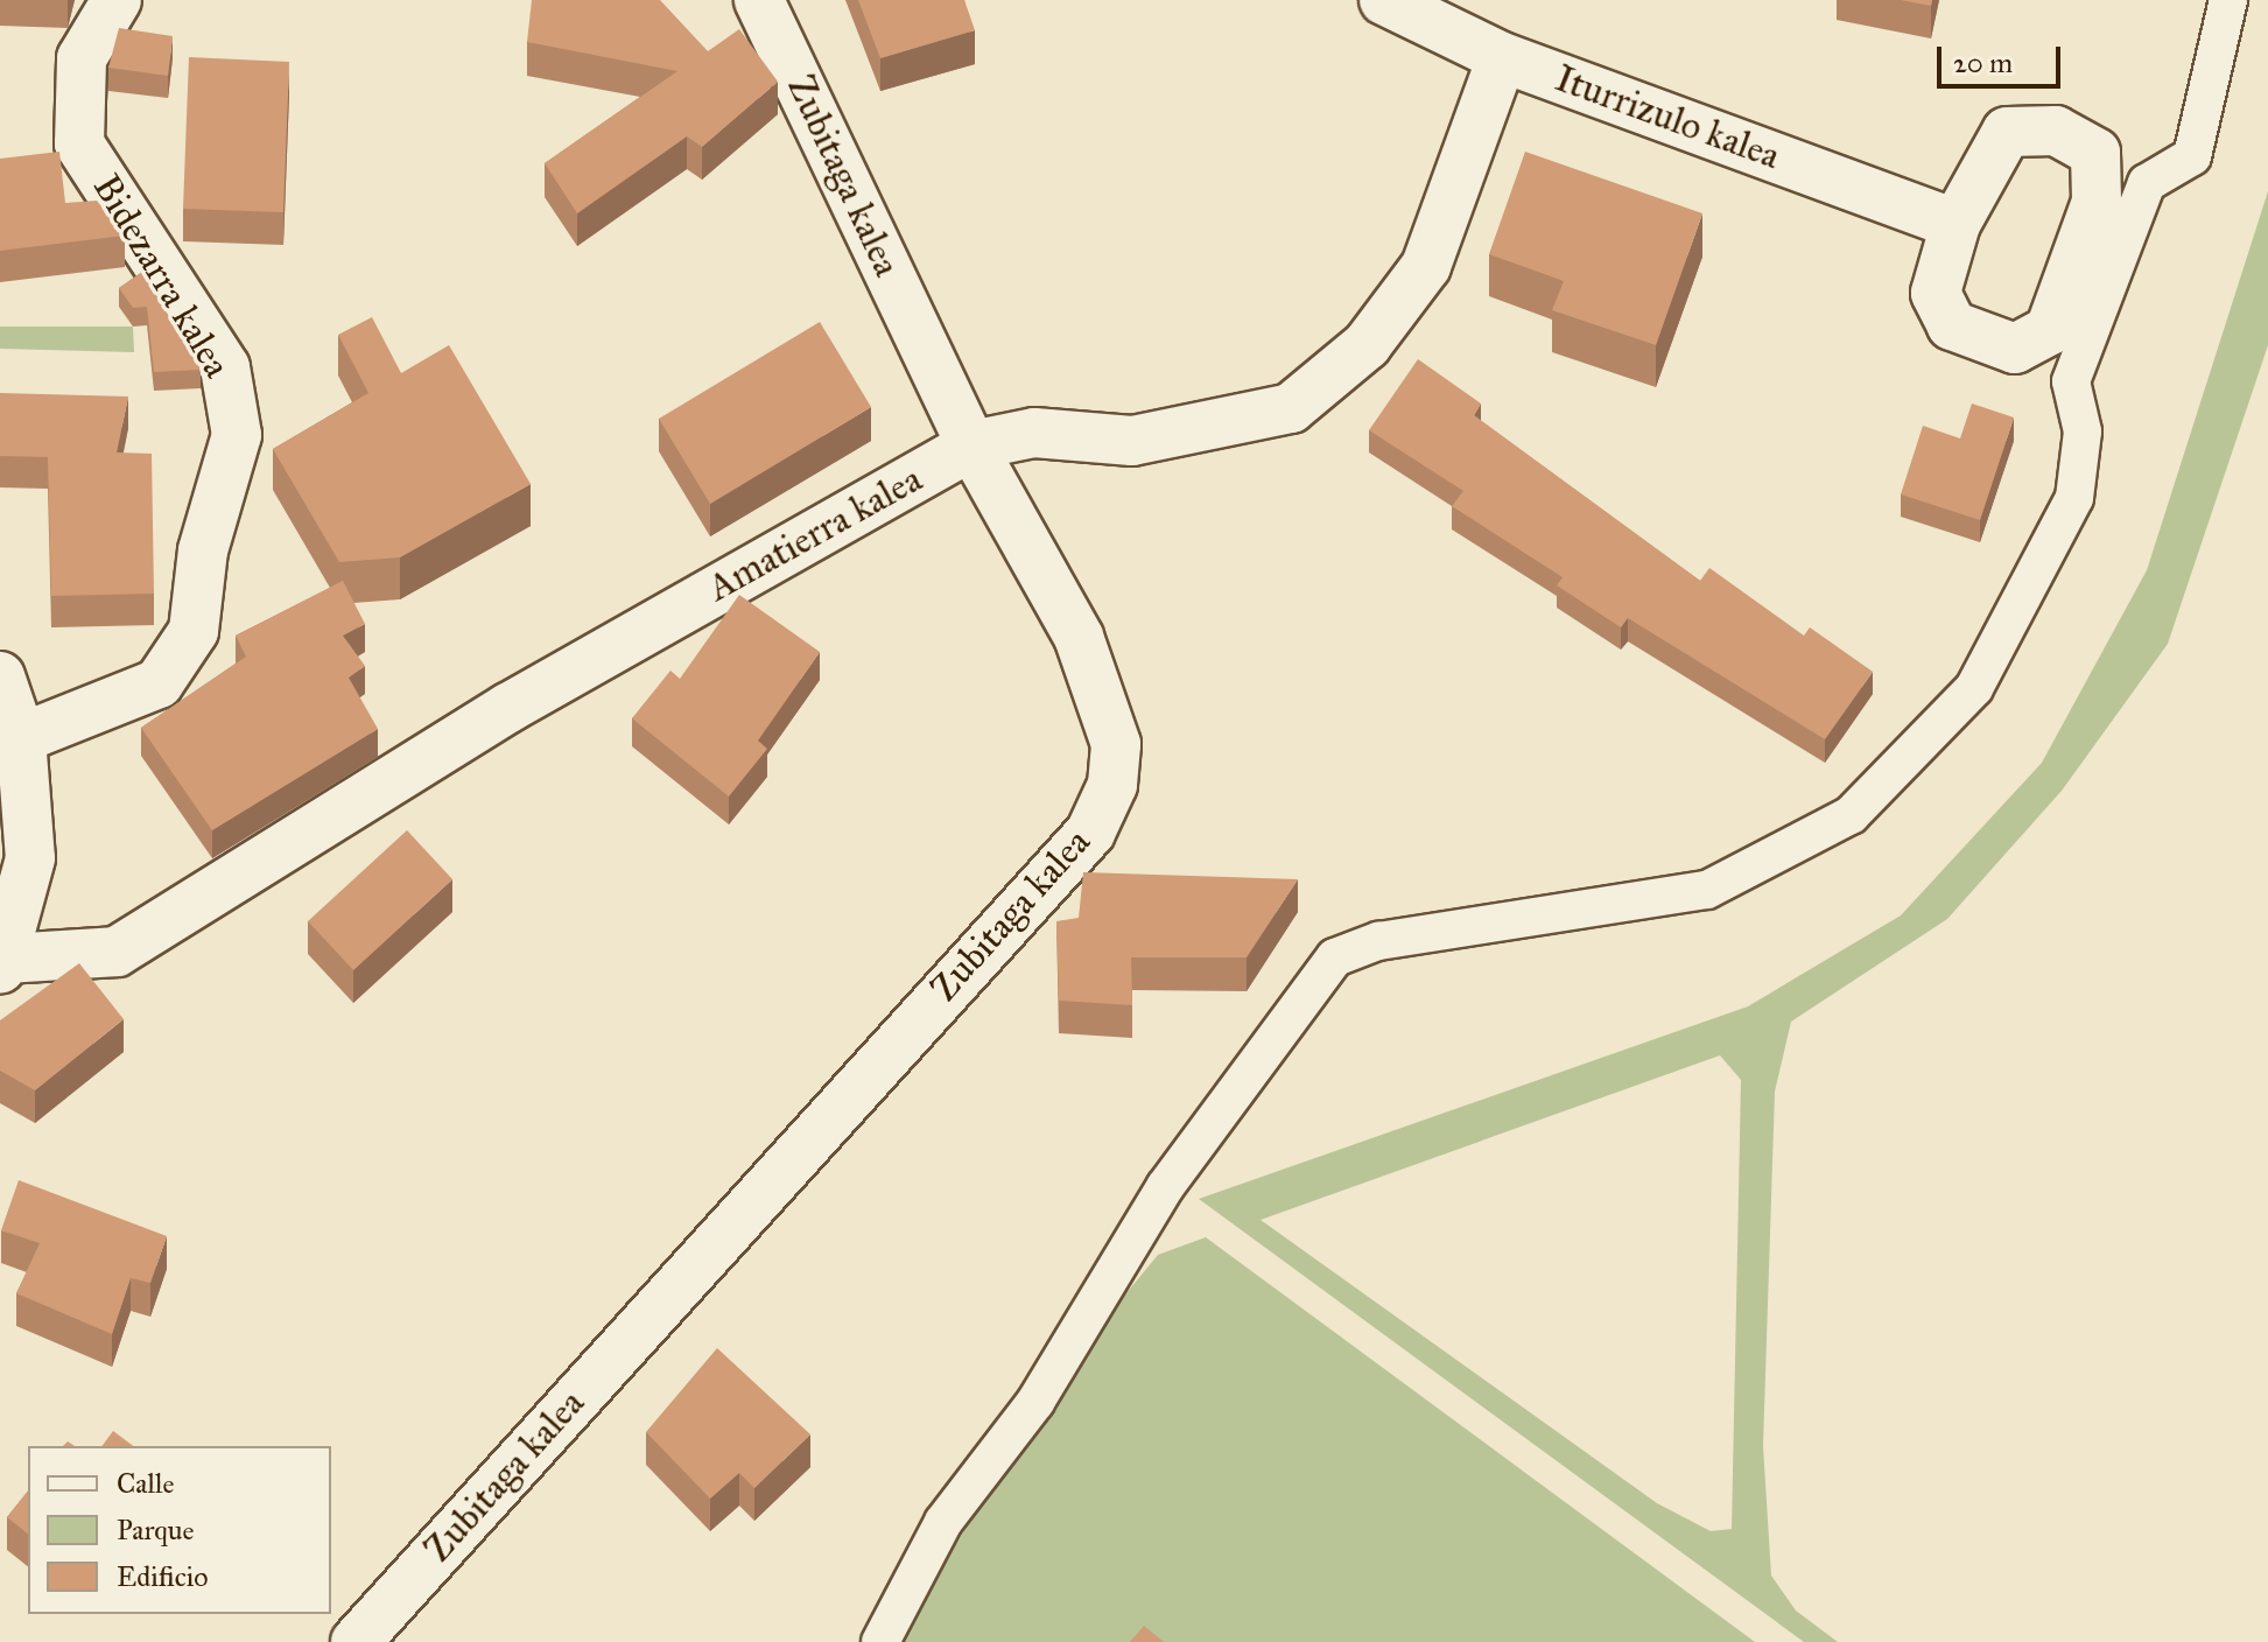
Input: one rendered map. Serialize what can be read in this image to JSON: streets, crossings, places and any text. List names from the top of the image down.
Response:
{
  "streets": {
    "street": [
      "Iturrizulo kalea",
      "Zubitaga kalea",
      "Bidezarra kalea",
      "Amatierra kalea"
    ]
  },
  "crossings": [
    ["Iturrizulo kalea", "Amatierra kalea"],
    ["Zubitaga kalea", "Amatierra kalea"]
  ],
  "legend": ["Calle", "Parque", "Edificio"],
  "scale_bar": "20 m"
}
